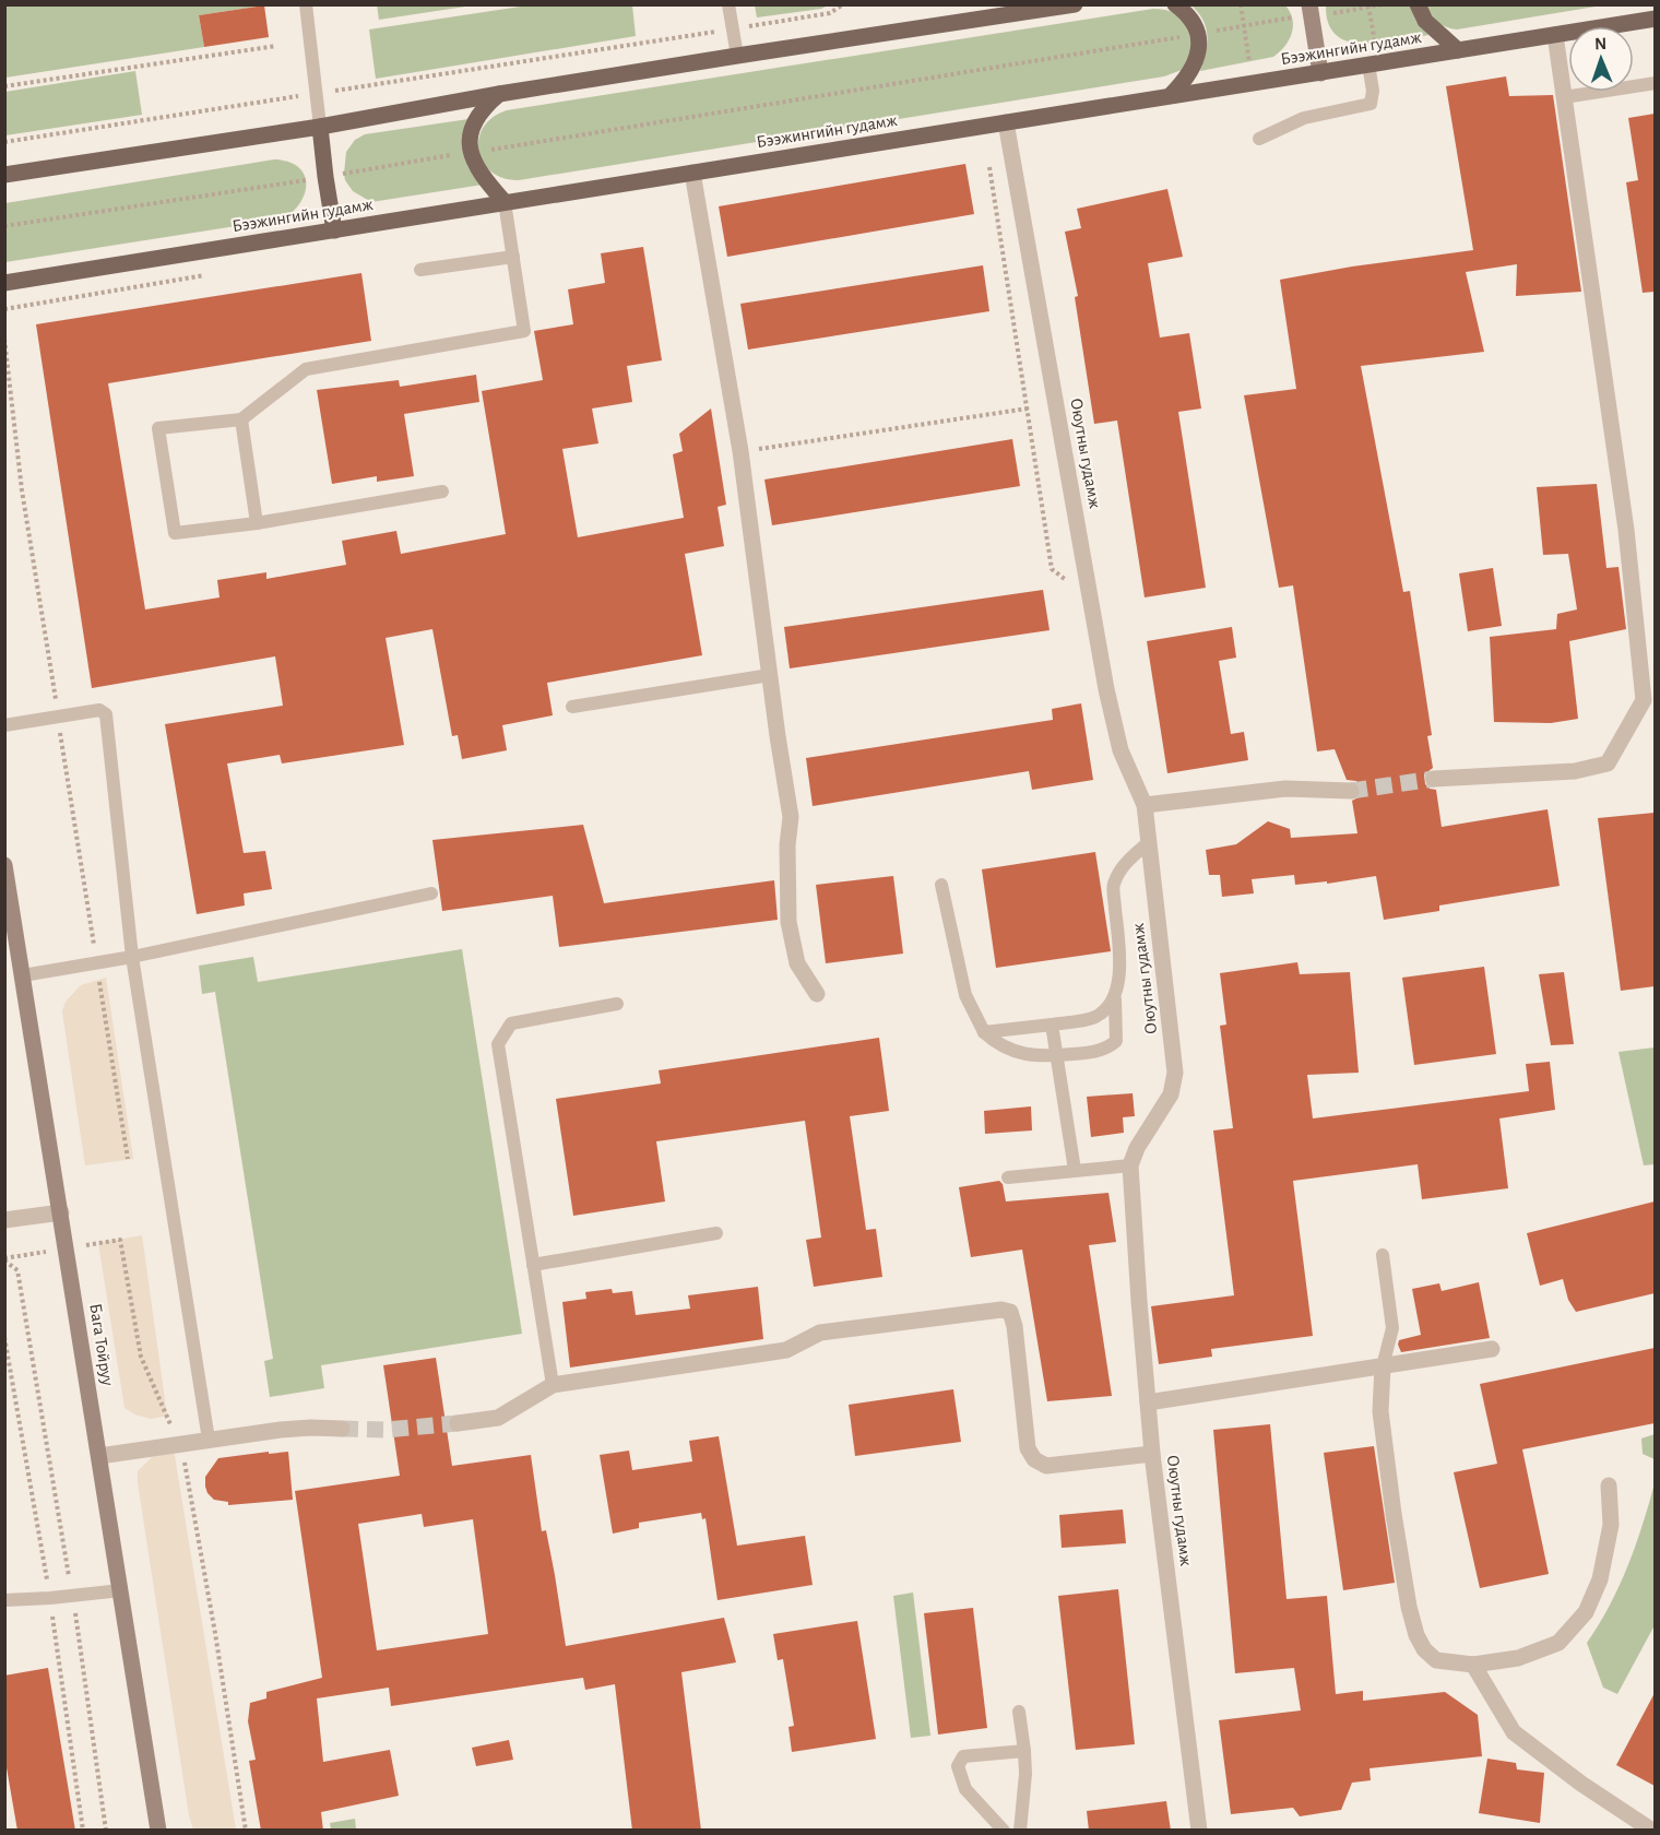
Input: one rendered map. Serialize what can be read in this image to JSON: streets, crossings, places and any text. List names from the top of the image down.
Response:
{
  "streets": {
    "main road": ["Бээжингийн гудамж", "Бага Тойруу"],
    "street": ["Оюутны гудамж"]
  },
  "crossings": [
    ["Бээжингийн гудамж", "Оюутны гудамж"]
  ],
  "north": "top"
}
